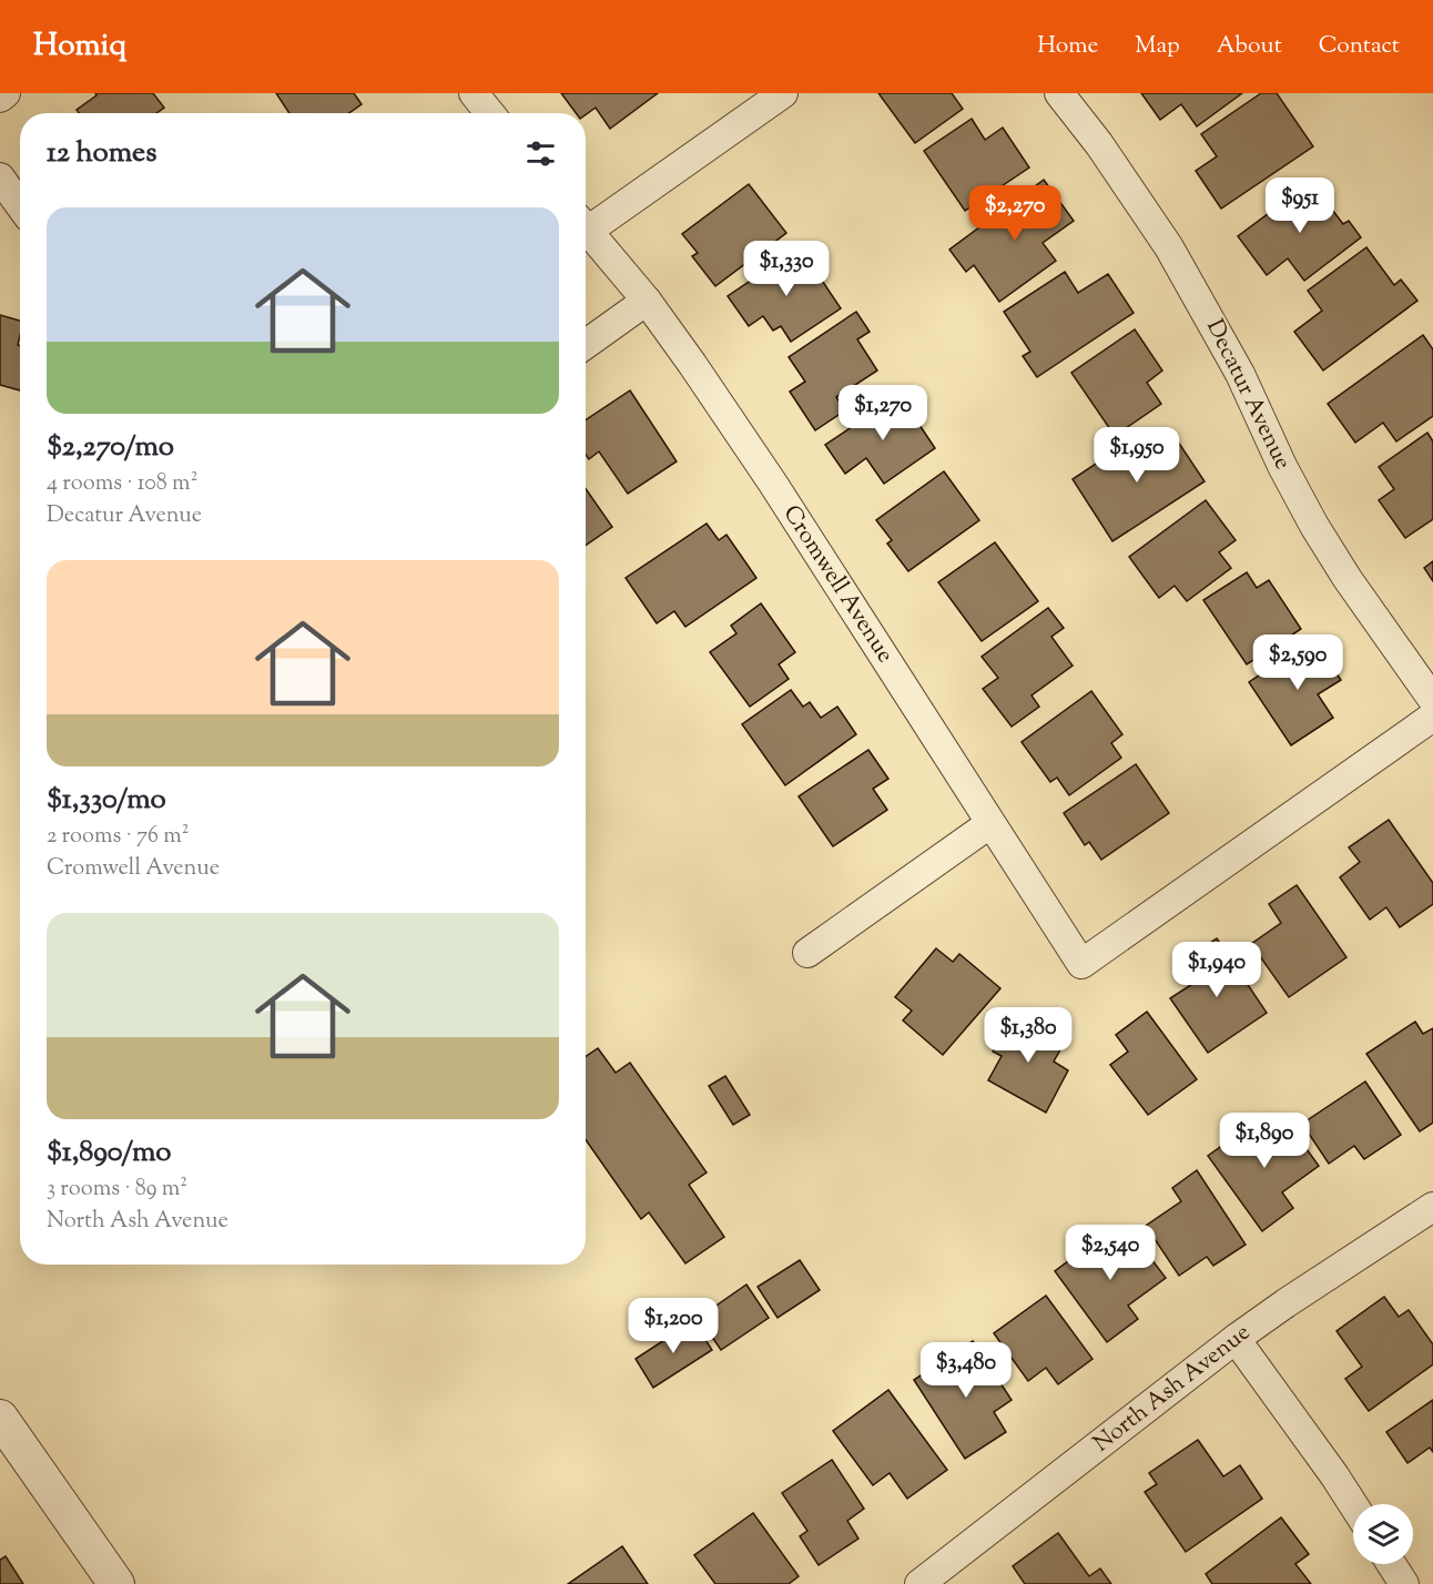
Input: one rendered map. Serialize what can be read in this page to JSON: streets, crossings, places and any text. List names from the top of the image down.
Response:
{
  "streets": {
    "street": ["Decatur Avenue", "Cromwell Avenue", "North Ash Avenue"]
  },
  "page": {
    "header": "Homiq",
    "nav": [
      "Home",
      "Map",
      "About",
      "Contact"
    ],
    "heading": "12 homes",
    "price": [
      "$951",
      "$2,270",
      "$1,330",
      "$1,270",
      "$1,950",
      "$2,590",
      "$1,940",
      "$1,380",
      "$1,890",
      "$2,540",
      "$1,200",
      "$3,480"
    ],
    "list": [
      {
        "name": "$2,270/mo",
        "note": "4 rooms · 108 m² · Decatur Avenue"
      },
      {
        "name": "$1,330/mo",
        "note": "2 rooms · 76 m² · Cromwell Avenue"
      },
      {
        "name": "$1,890/mo",
        "note": "3 rooms · 89 m² · North Ash Avenue"
      }
    ]
  }
}
